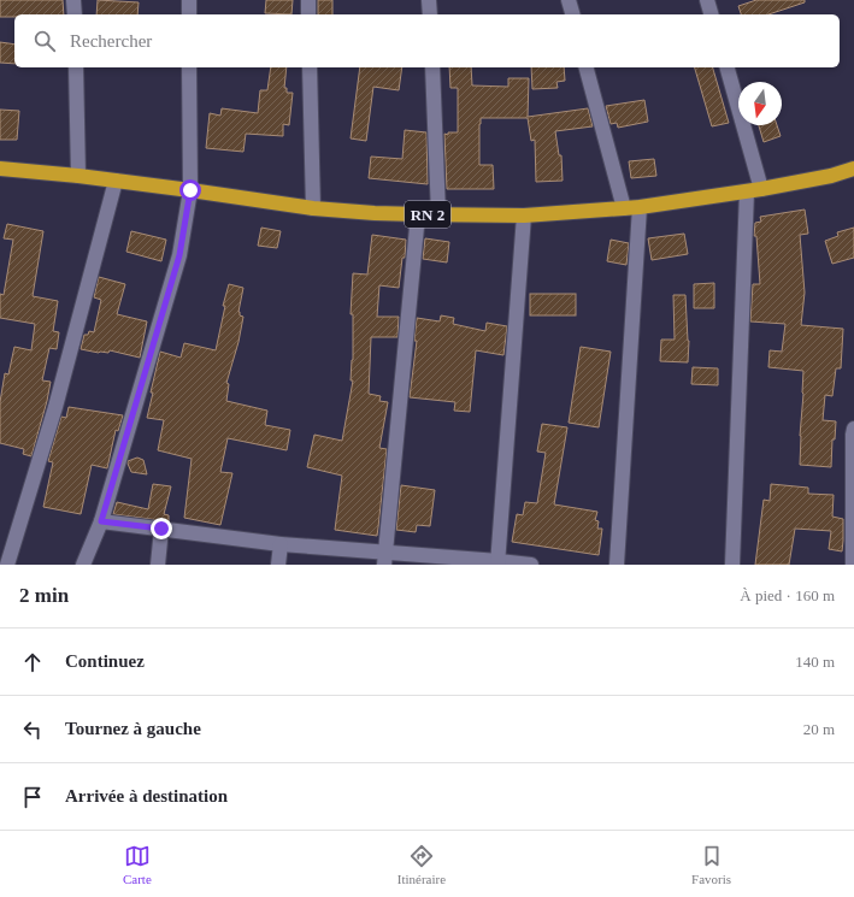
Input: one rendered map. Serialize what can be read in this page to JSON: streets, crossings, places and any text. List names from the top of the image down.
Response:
{
  "streets": {
    "highway": ["RN 2"]
  },
  "north": "bottom",
  "page": {
    "search": "Rechercher",
    "heading": ["2 min", "À pied · 160 m"],
    "list": [
      ["Continuez", "140 m"],
      ["Tournez à gauche", "20 m"],
      "Arrivée à destination"
    ],
    "nav": ["Carte", "Itinéraire", "Favoris"]
  }
}
